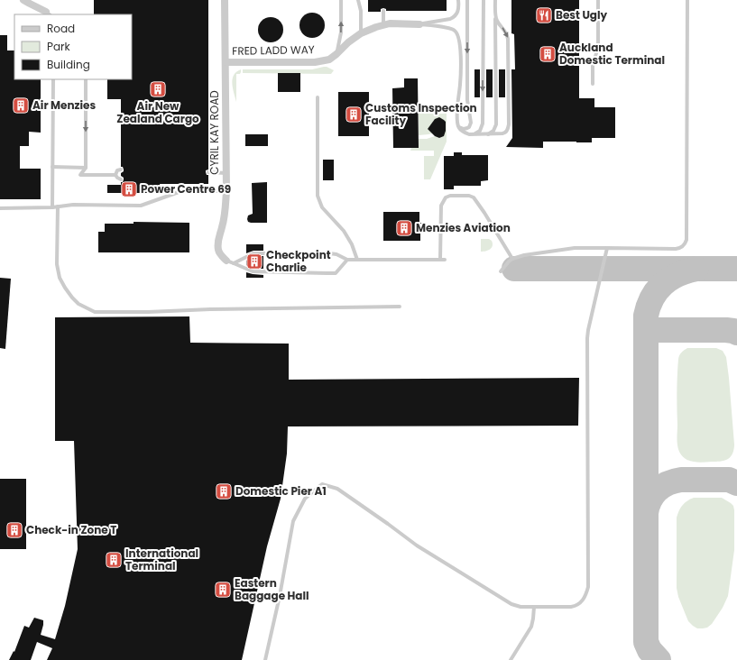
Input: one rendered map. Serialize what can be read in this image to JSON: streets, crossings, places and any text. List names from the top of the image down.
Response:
{
  "streets": {
    "street": ["FRED LADD WAY", "CYRIL KAY ROAD"]
  },
  "crossings": [
    ["FRED LADD WAY", "CYRIL KAY ROAD"]
  ],
  "places": {
    "restaurant": ["Best Ugly"],
    "building": [
      "Auckland Domestic Terminal",
      "Air New Zealand Cargo",
      "Air Menzies",
      "Customs Inspection Facility",
      "Power Centre 69",
      "Menzies Aviation",
      "Checkpoint Charlie",
      "Domestic Pier A1",
      "Check-in Zone T",
      "International Terminal",
      "Eastern Baggage Hall"
    ]
  },
  "legend": ["Road", "Park", "Building"]
}
